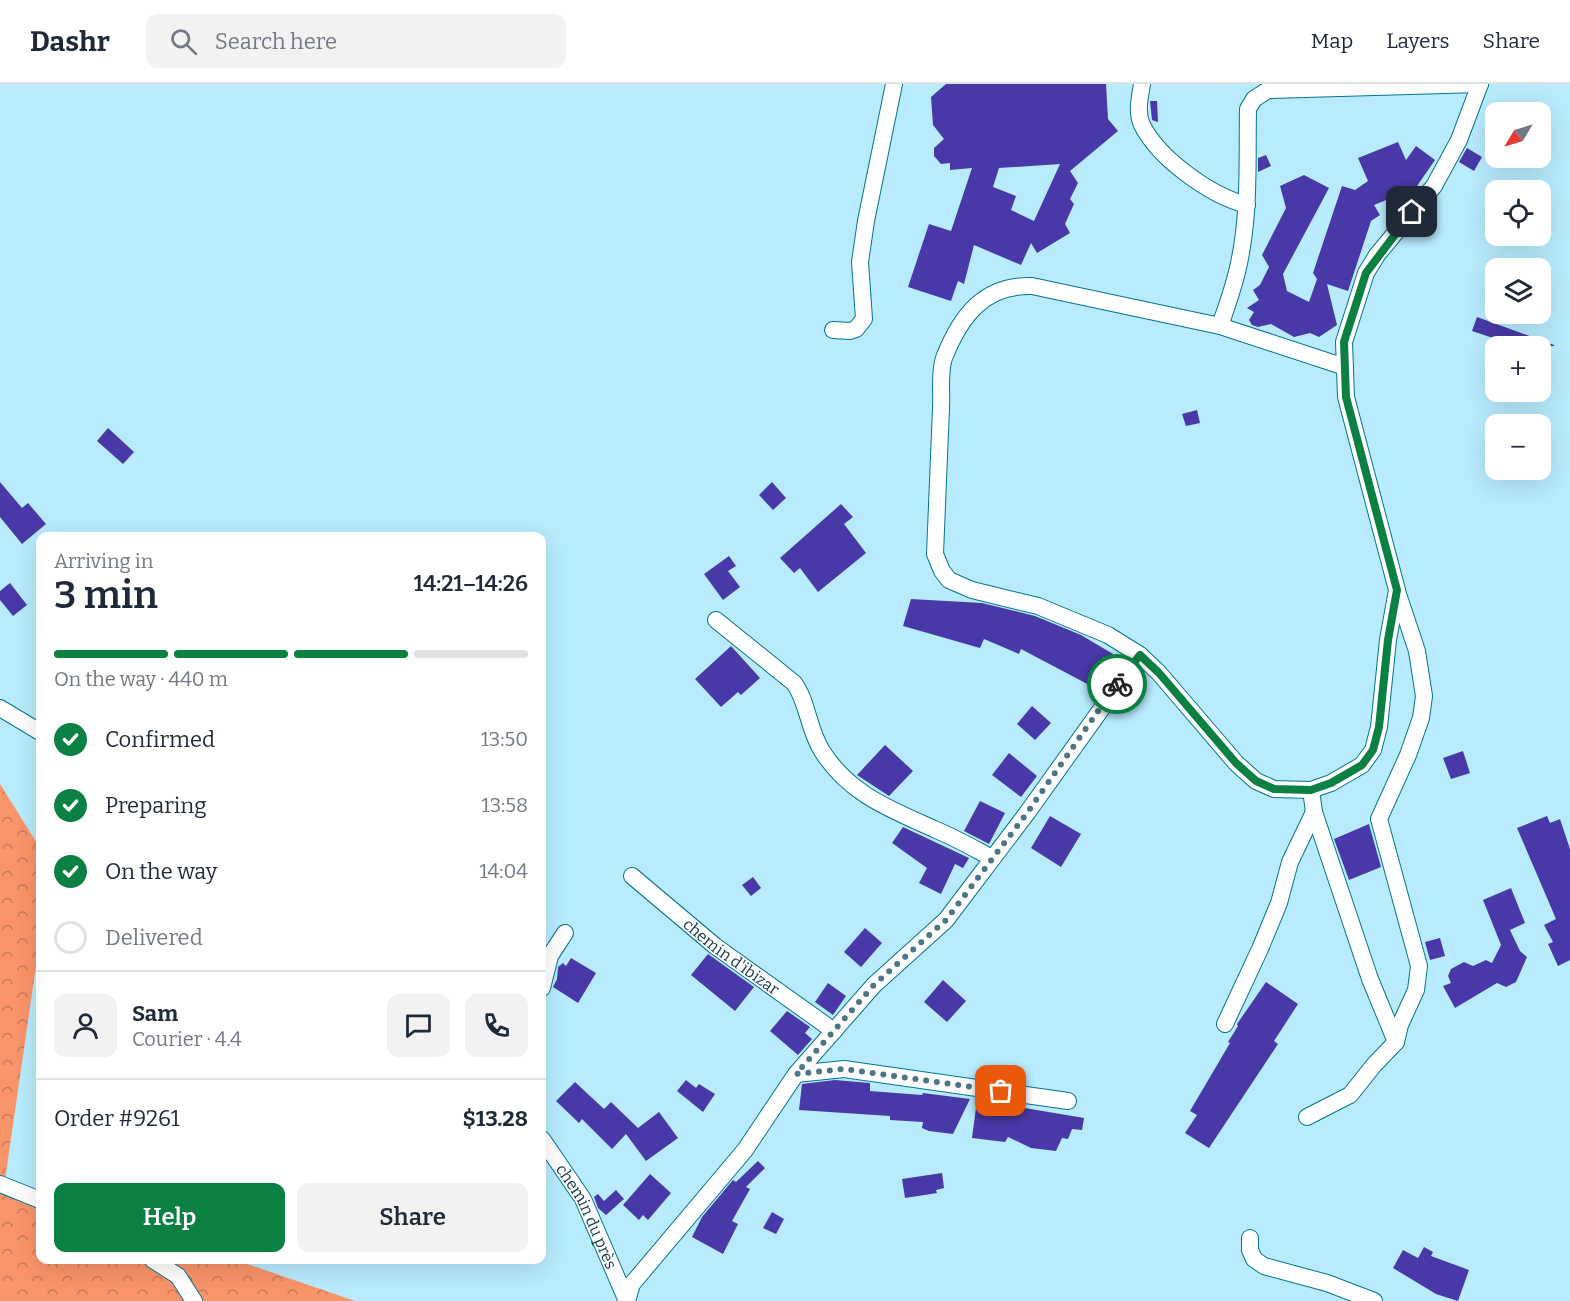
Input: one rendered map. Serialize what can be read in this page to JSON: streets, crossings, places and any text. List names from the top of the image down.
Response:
{
  "streets": {
    "street": ["chemin d'ibizar", "chemin du près"]
  },
  "north": "bottom left",
  "page": {
    "header": "Dashr",
    "search": "Search here",
    "nav": ["Map", "Layers", "Share"],
    "map_buttons": ["+", "−"],
    "heading": ["3 min", "Arriving in", "14:21–14:26"],
    "panel": [
      "Sam",
      "Courier · 4.4",
      "Order #9261",
      "$13.28"
    ],
    "bar": "On the way · 440 m",
    "list": [
      ["Confirmed", "13:50"],
      ["Preparing", "13:58"],
      ["On the way", "14:04"],
      "Delivered"
    ],
    "buttons": ["Help", "Share"]
  }
}
